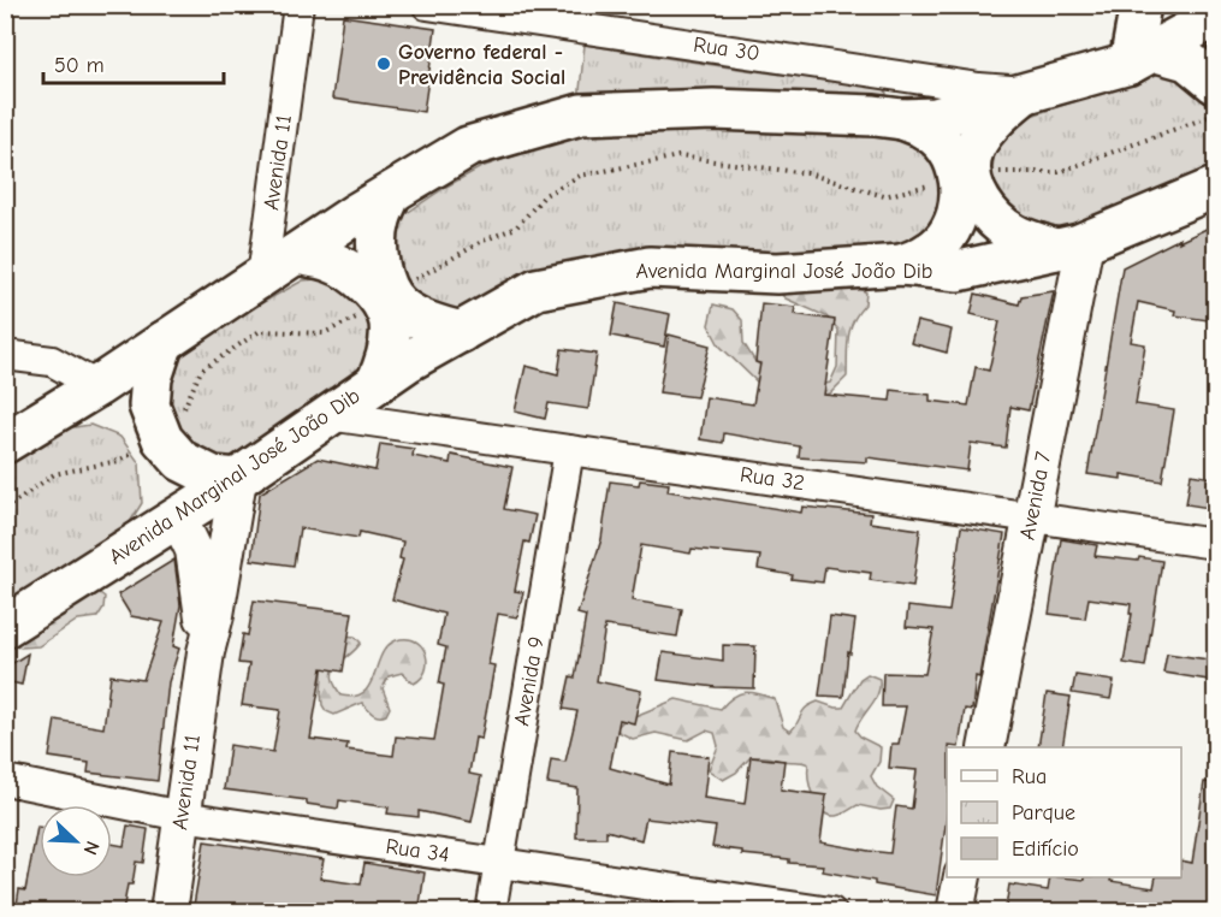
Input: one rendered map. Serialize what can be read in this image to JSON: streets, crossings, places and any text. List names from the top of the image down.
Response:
{
  "streets": {
    "main road": ["Avenida Marginal José João Dib"],
    "street": [
      "Rua 30",
      "Avenida 11",
      "Rua 32",
      "Avenida 7",
      "Avenida 9",
      "Rua 34"
    ]
  },
  "crossings": [
    ["Avenida 11", "Avenida Marginal José João Dib"],
    ["Avenida 11", "Rua 32"],
    ["Avenida 11", "Rua 34"],
    ["Avenida Marginal José João Dib", "Rua 32"],
    ["Avenida Marginal José João Dib", "Avenida 7"],
    ["Rua 32", "Avenida 7"],
    ["Rua 32", "Avenida 9"],
    ["Avenida 9", "Rua 34"]
  ],
  "places": ["Governo federal - Previdência Social"],
  "legend": ["Rua", "Parque", "Edifício"],
  "scale_bar": "50 m",
  "north": "bottom right"
}
